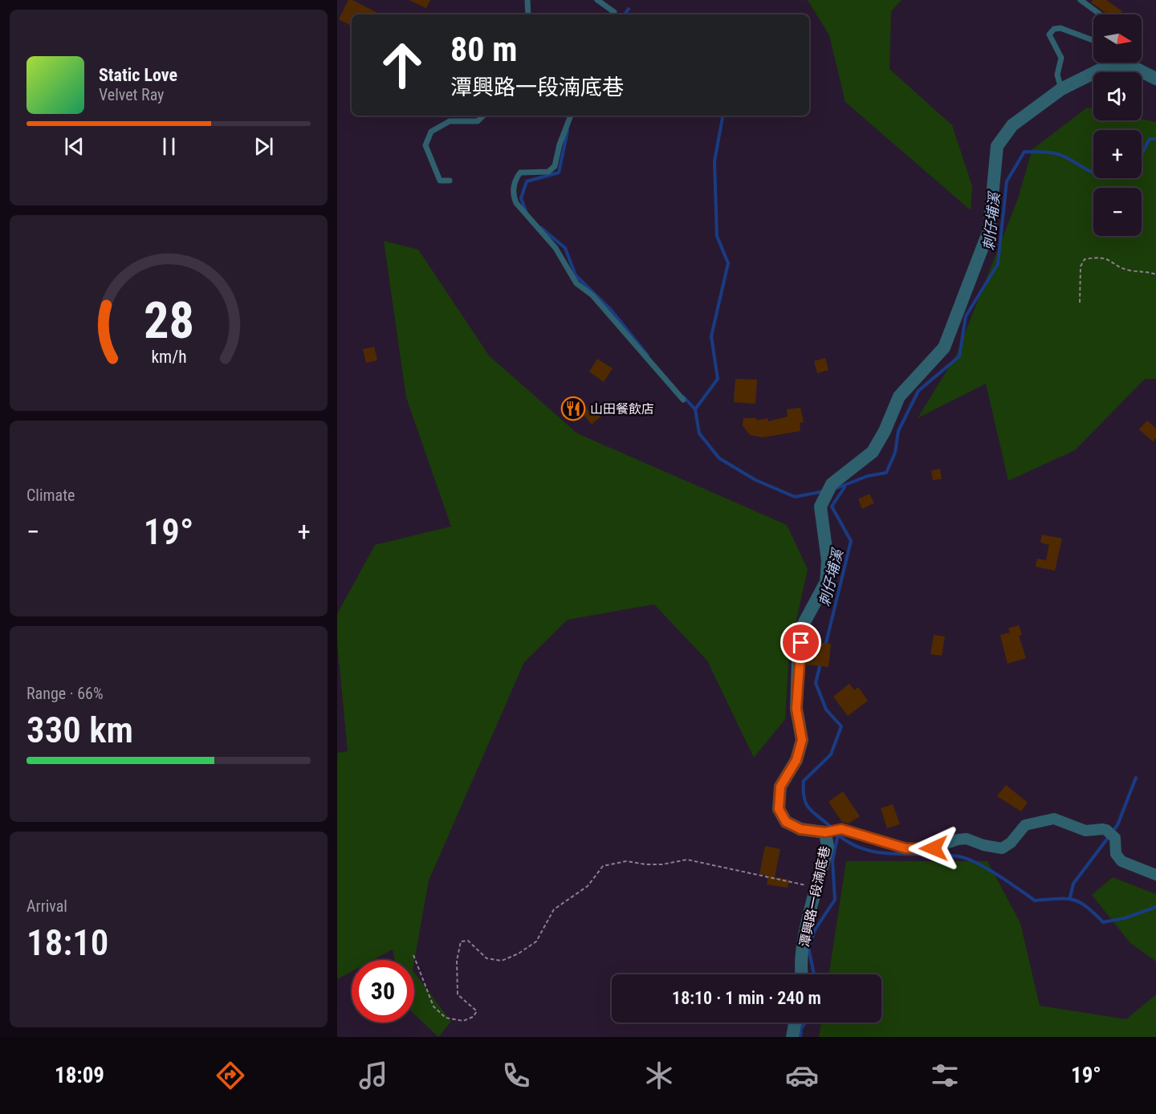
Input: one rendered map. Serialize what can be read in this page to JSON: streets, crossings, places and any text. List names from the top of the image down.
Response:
{
  "streets": {
    "street": ["潭興路一段湳底巷"]
  },
  "water": ["刺仔埔溪"],
  "places": {
    "restaurant": ["山田餐飲店"]
  },
  "north": "right",
  "page": {
    "map_buttons": ["+", "−"],
    "turn": ["80 m", "潭興路一段湳底巷"],
    "song": ["Static Love", "Velvet Ray"],
    "tile": [
      "Climate",
      ["Range · 66%", "330 km"],
      ["Arrival", "18:10"]
    ],
    "heat": ["−", "19°", "+"],
    "limit": "30",
    "trip": "18:10 · 1 min · 240 m",
    "tabs": ["18:09", "19°"],
    "gauge": ["28", "km/h"]
  }
}
